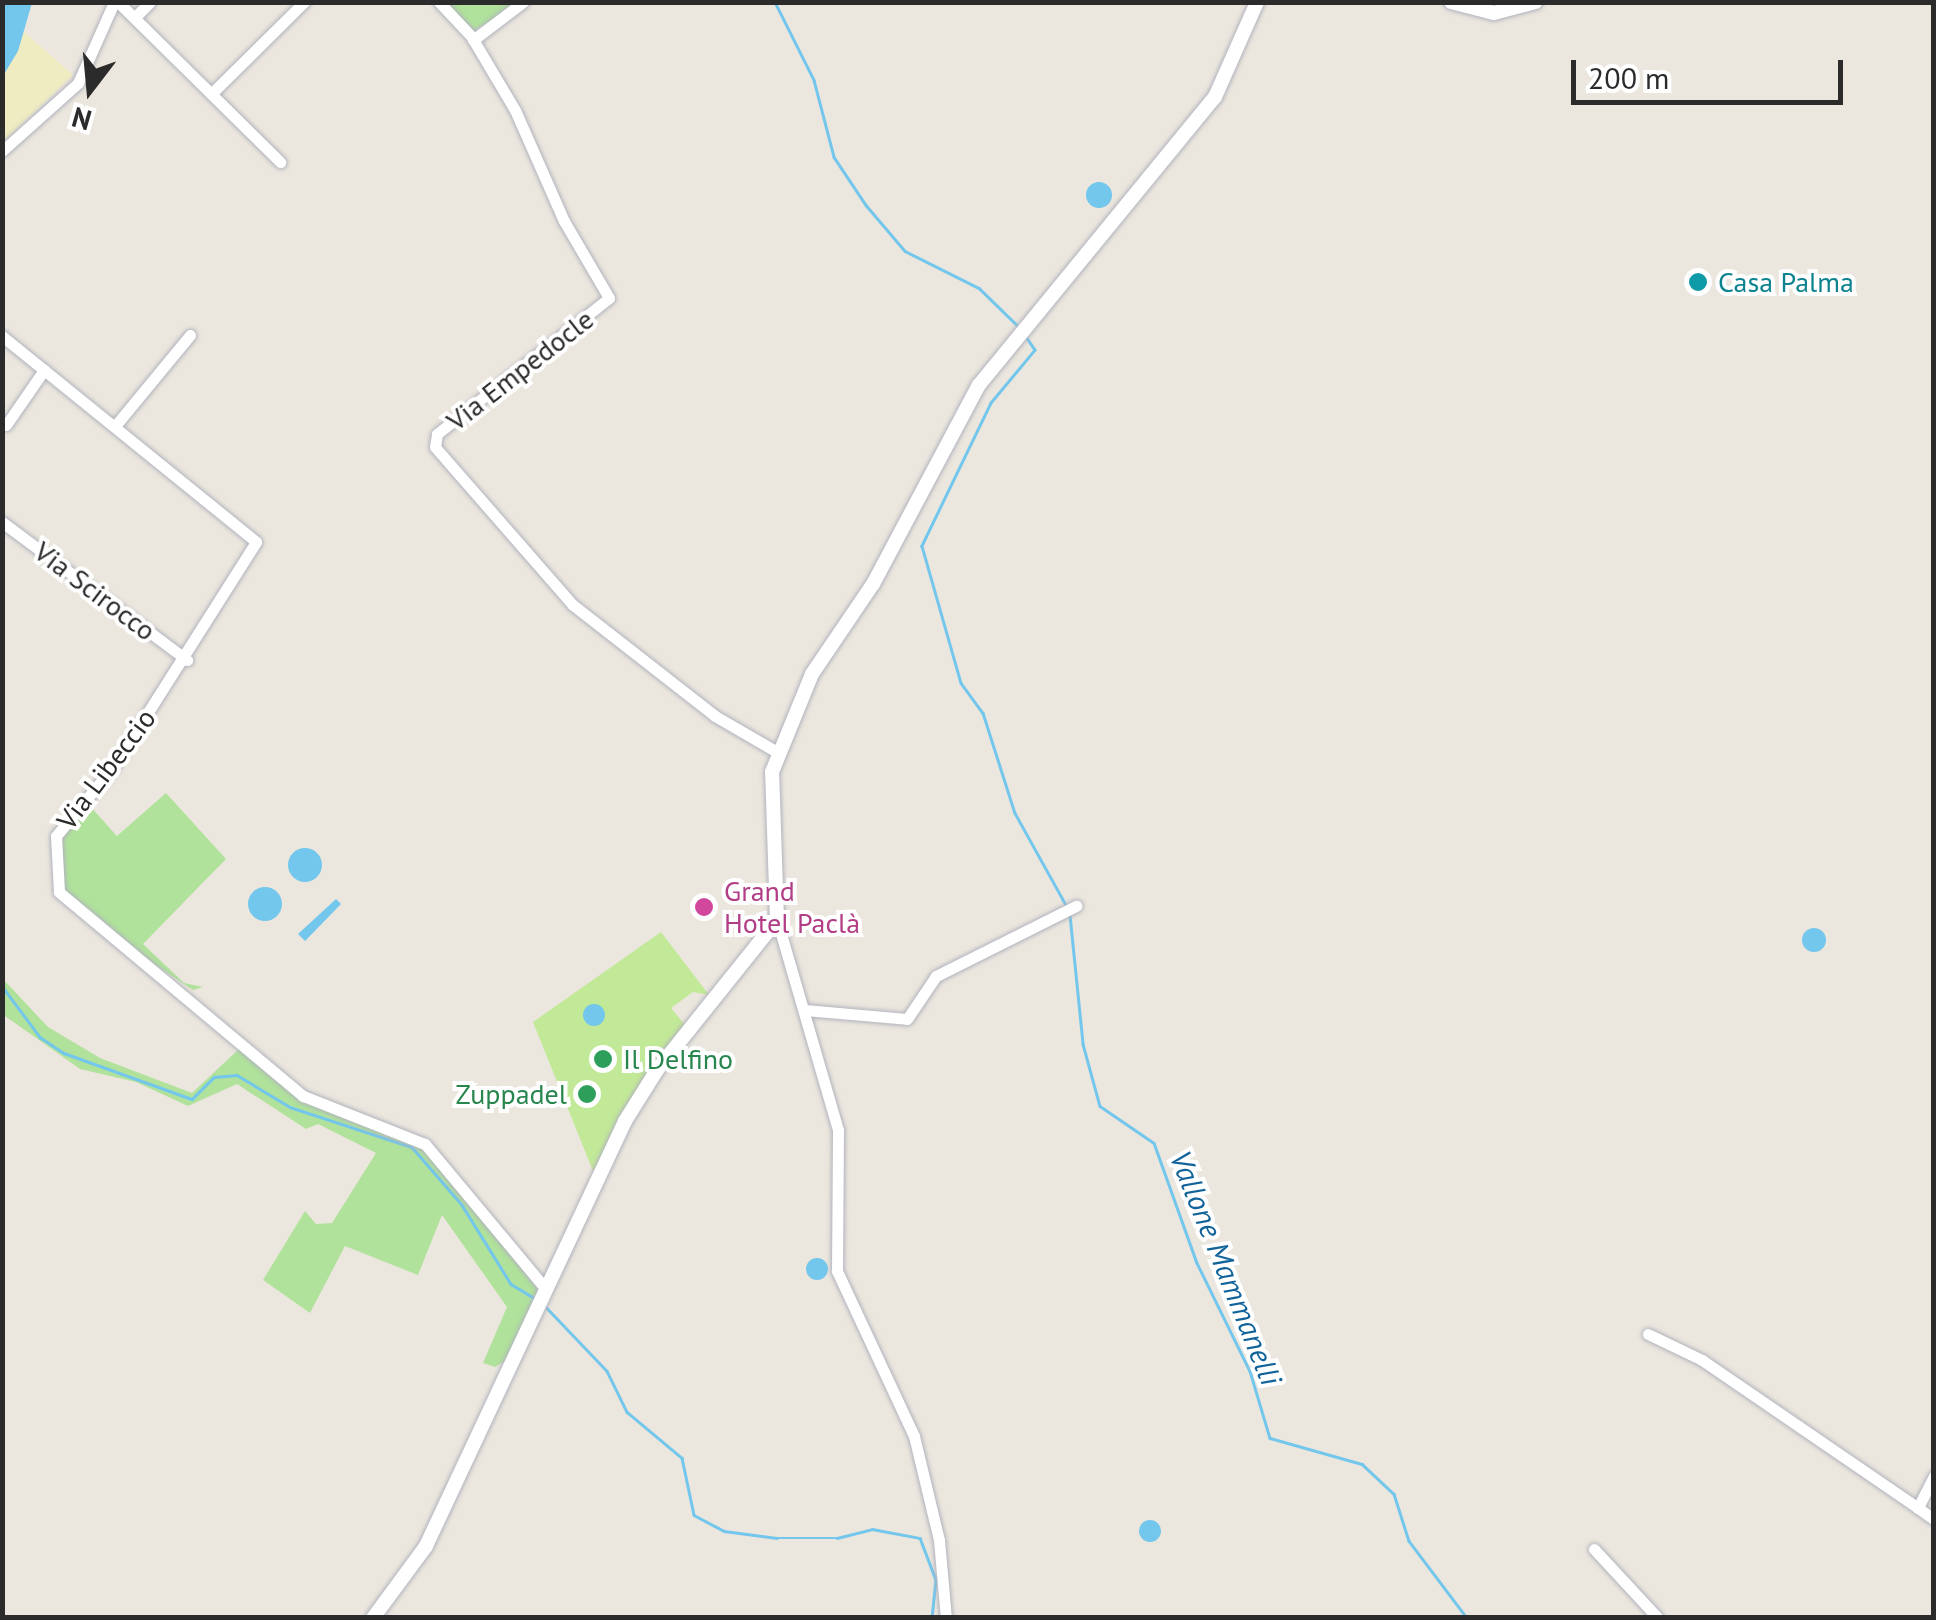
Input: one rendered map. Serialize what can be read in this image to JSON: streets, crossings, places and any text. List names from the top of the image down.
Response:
{
  "streets": {
    "street": ["Via Empedocle", "Via Scirocco", "Via Libeccio"]
  },
  "crossings": [
    ["Via Scirocco", "Via Libeccio"]
  ],
  "water": ["Vallone Mammanelli"],
  "places": [
    "Casa Palma",
    "Grand Hotel Paclà",
    "Il Delfino",
    "Zuppadel"
  ],
  "scale_bar": "200 m",
  "north": "bottom"
}
